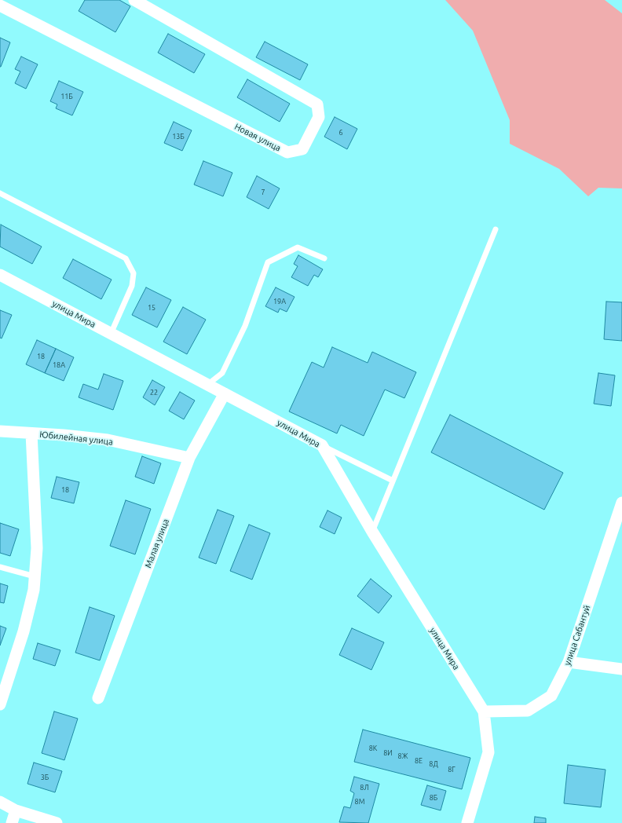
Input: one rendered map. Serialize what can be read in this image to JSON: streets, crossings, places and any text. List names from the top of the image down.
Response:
{
  "streets": {
    "street": [
      "Новая улица",
      "улица Мира",
      "Юбилейная улица",
      "Малая улица",
      "улица Сабантуй"
    ]
  },
  "crossings": [
    ["улица Мира", "Малая улица"],
    ["улица Мира", "улица Сабантуй"],
    ["Юбилейная улица", "Малая улица"]
  ],
  "house_numbers": [
    "11Б",
    "6",
    "13Б",
    "7",
    "19А",
    "15",
    "18",
    "18А",
    "22",
    "18",
    "8К",
    "8И",
    "8Ж",
    "8Е",
    "8Д",
    "8Г",
    "3Б",
    "8Л",
    "8Б",
    "8М"
  ]
}
